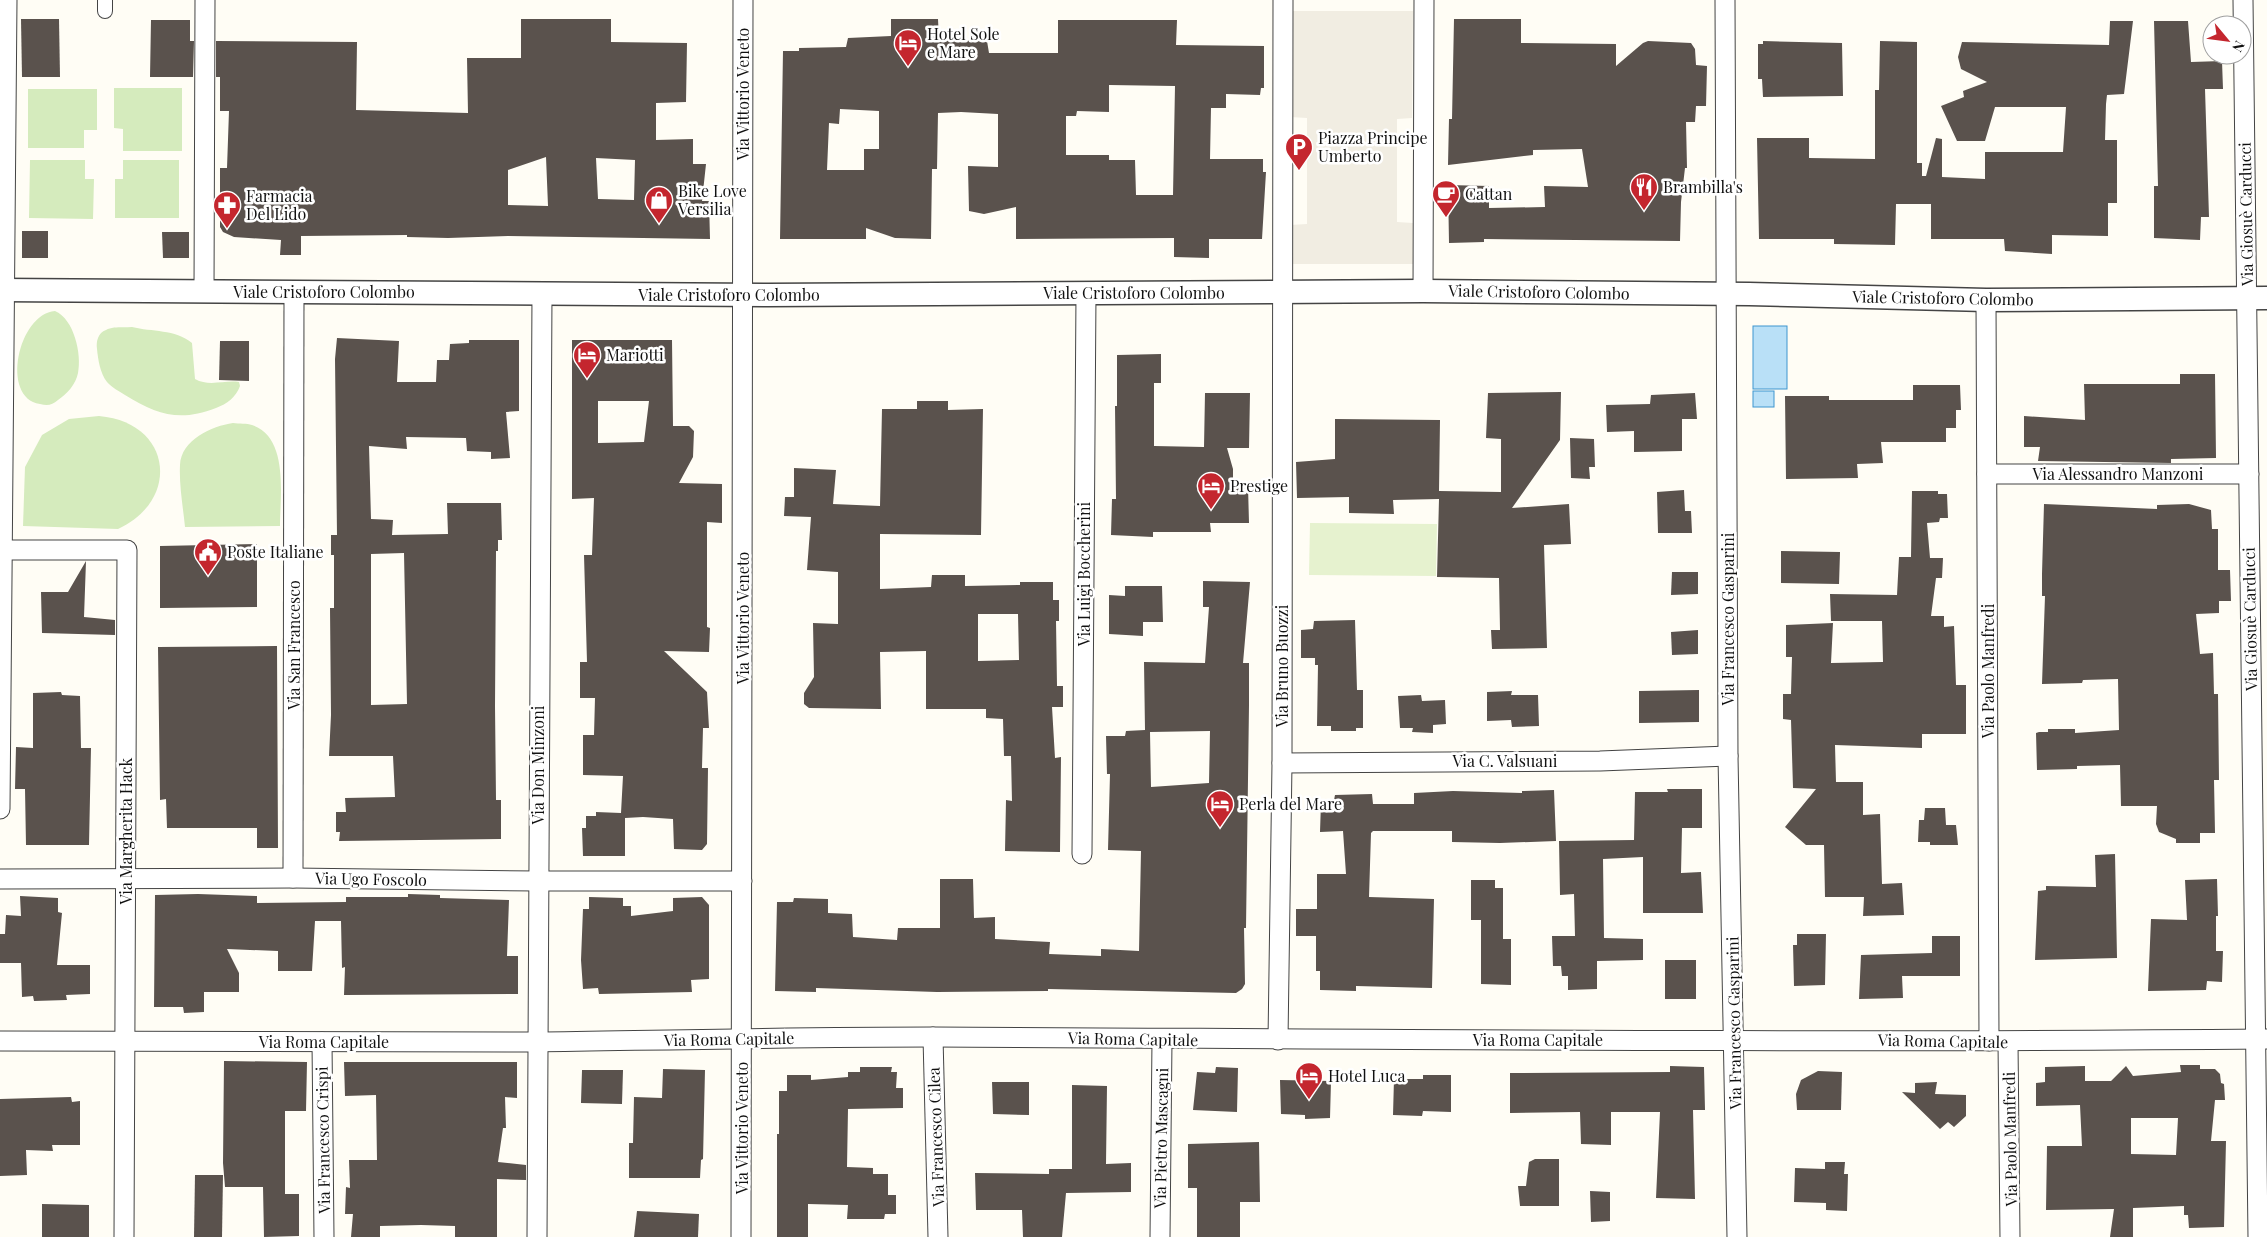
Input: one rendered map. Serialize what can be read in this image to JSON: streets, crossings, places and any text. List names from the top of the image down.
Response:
{
  "streets": {
    "street": [
      "Via Vittorio Veneto",
      "Via Giosuè Carducci",
      "Viale Cristoforo Colombo",
      "Via Alessandro Manzoni",
      "Via Luigi Boccherini",
      "Via Francesco Gasparini",
      "Via San Francesco",
      "Via Bruno Buozzi",
      "Via Paolo Manfredi",
      "Via C. Valsuani",
      "Via Don Minzoni",
      "Via Margherita Hack",
      "Via Ugo Foscolo",
      "Via Roma Capitale",
      "Via Francesco Cilea",
      "Via Pietro Mascagni",
      "Via Francesco Crispi"
    ]
  },
  "crossings": [
    ["Via Vittorio Veneto", "Viale Cristoforo Colombo"],
    ["Via Vittorio Veneto", "Via Ugo Foscolo"],
    ["Via Vittorio Veneto", "Via Roma Capitale"],
    ["Via Giosuè Carducci", "Viale Cristoforo Colombo"],
    ["Via Giosuè Carducci", "Via Alessandro Manzoni"],
    ["Via Giosuè Carducci", "Via Roma Capitale"],
    ["Viale Cristoforo Colombo", "Via Luigi Boccherini"],
    ["Viale Cristoforo Colombo", "Via Francesco Gasparini"],
    ["Viale Cristoforo Colombo", "Via San Francesco"],
    ["Viale Cristoforo Colombo", "Via Bruno Buozzi"],
    ["Viale Cristoforo Colombo", "Via Paolo Manfredi"],
    ["Viale Cristoforo Colombo", "Via Don Minzoni"],
    ["Via Alessandro Manzoni", "Via Paolo Manfredi"],
    ["Via Francesco Gasparini", "Via C. Valsuani"],
    ["Via Francesco Gasparini", "Via Roma Capitale"],
    ["Via San Francesco", "Via Ugo Foscolo"],
    ["Via Bruno Buozzi", "Via C. Valsuani"],
    ["Via Bruno Buozzi", "Via Roma Capitale"],
    ["Via Paolo Manfredi", "Via Roma Capitale"],
    ["Via Don Minzoni", "Via Ugo Foscolo"],
    ["Via Don Minzoni", "Via Roma Capitale"],
    ["Via Margherita Hack", "Via Ugo Foscolo"],
    ["Via Margherita Hack", "Via Roma Capitale"],
    ["Via Roma Capitale", "Via Francesco Cilea"],
    ["Via Roma Capitale", "Via Pietro Mascagni"],
    ["Via Roma Capitale", "Via Francesco Crispi"]
  ],
  "places": {
    "hotel": [
      "Hotel Sole e Mare",
      "Mariotti",
      "Prestige",
      "Perla del Mare",
      "Hotel Luca"
    ],
    "parking": ["Piazza Principe Umberto"],
    "restaurant": ["Brambilla's"],
    "cafe": ["Cattan"],
    "shop": ["Bike Love Versilia"],
    "pharmacy": ["Farmacia Del Lido"],
    "public building": ["Poste Italiane"]
  },
  "north": "bottom right"
}
